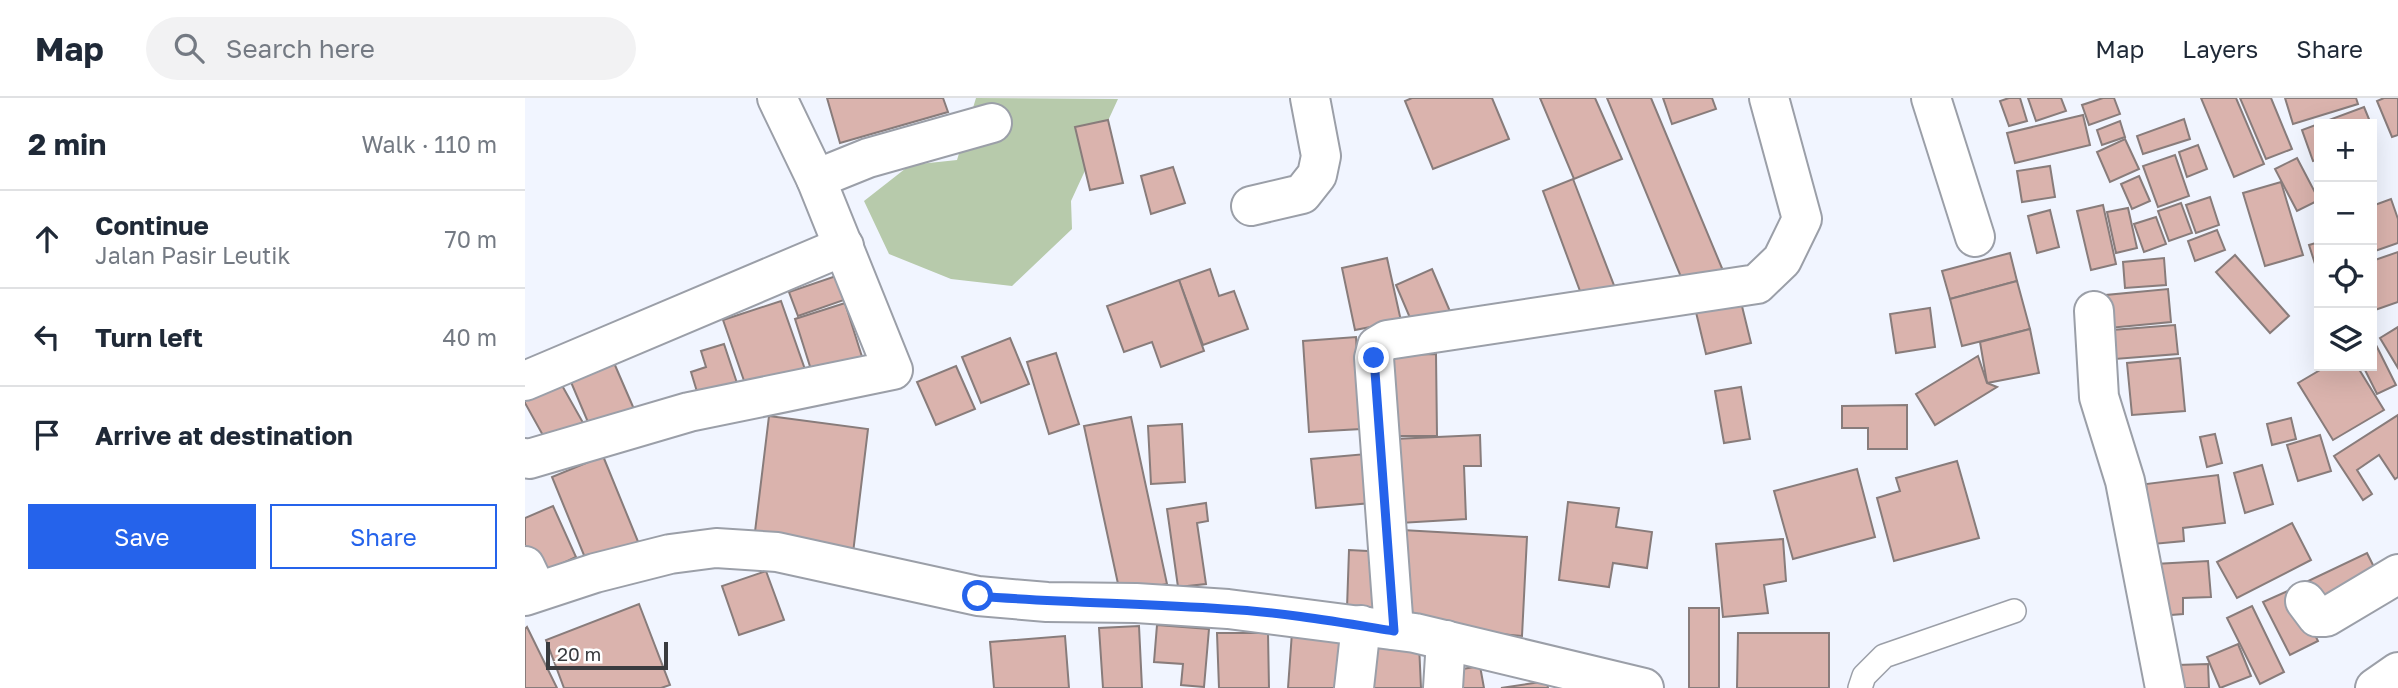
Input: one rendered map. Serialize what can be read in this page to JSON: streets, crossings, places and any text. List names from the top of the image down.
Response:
{
  "scale_bar": "20 m",
  "page": {
    "header": "Map",
    "search": "Search here",
    "nav": ["Map", "Layers", "Share"],
    "heading": ["2 min", "Walk · 110 m"],
    "map_buttons": ["+", "−"],
    "list": [
      ["Continue", "Jalan Pasir Leutik", "70 m"],
      ["Turn left", "40 m"],
      "Arrive at destination"
    ],
    "buttons": ["Save", "Share"],
    "scale": "20 m"
  }
}
